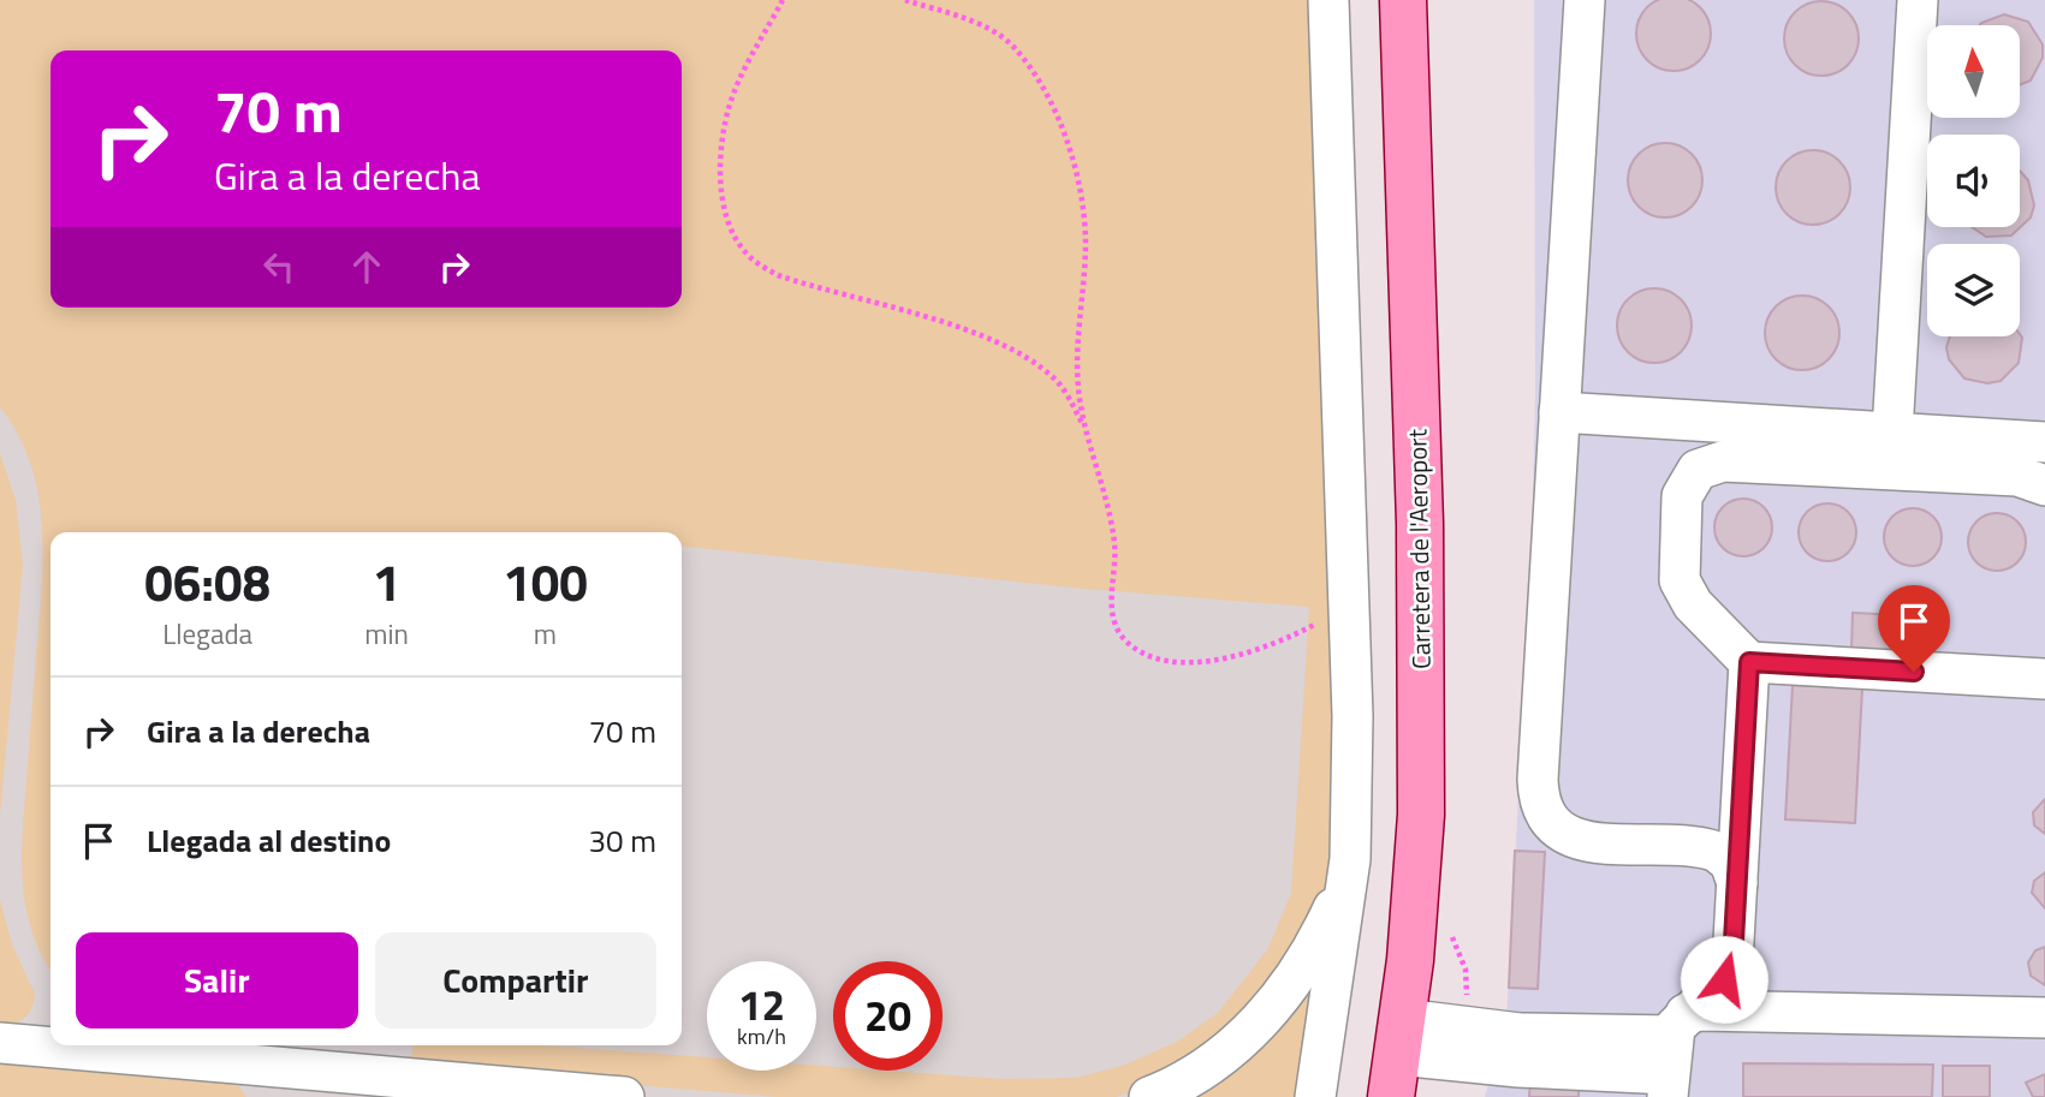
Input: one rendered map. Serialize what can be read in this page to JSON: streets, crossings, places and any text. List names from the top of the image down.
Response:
{
  "streets": {
    "main road": ["Carretera de l'Aeroport"]
  },
  "north": "top",
  "page": {
    "turn": ["70 m", "Gira a la derecha"],
    "eta": [
      "06:08",
      "Llegada",
      "1",
      "min",
      "100",
      "m"
    ],
    "list": [
      {
        "name": "Gira a la derecha",
        "value": "70 m"
      },
      {
        "name": "Llegada al destino",
        "value": "30 m"
      }
    ],
    "buttons": ["Salir", "Compartir"],
    "speed": "12 km/h",
    "limit": "20"
  }
}
